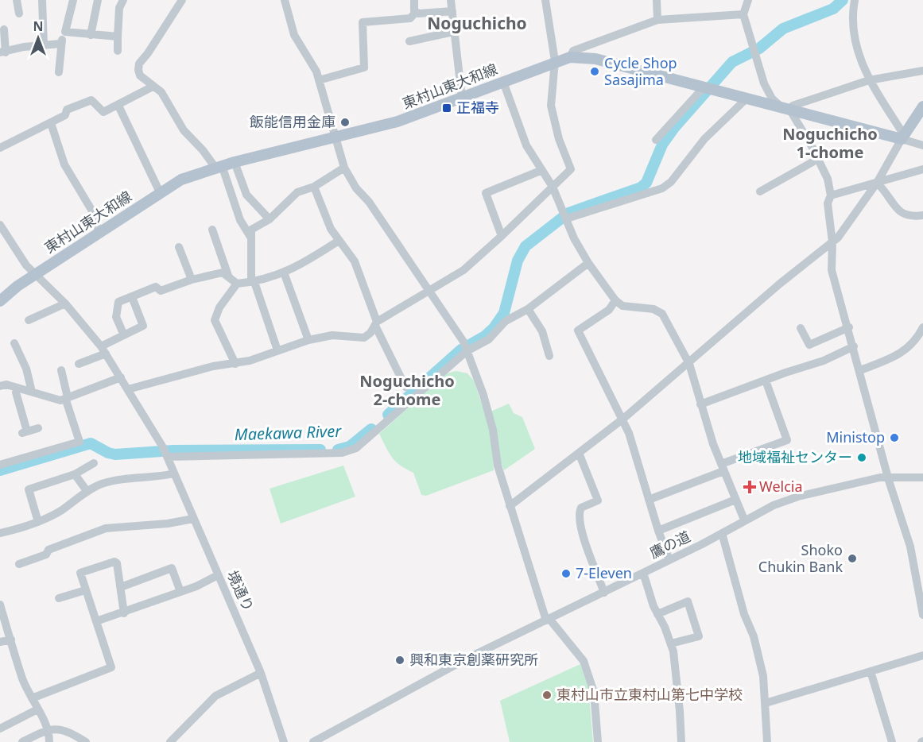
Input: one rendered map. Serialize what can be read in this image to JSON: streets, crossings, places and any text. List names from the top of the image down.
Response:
{
  "streets": {
    "main road": ["東村山東大和線"],
    "street": ["鷹の道", "境通り"]
  },
  "crossings": [
    ["東村山東大和線", "境通り"]
  ],
  "districts": ["Noguchicho", "Noguchicho 1-chome", "Noguchicho 2-chome"],
  "water": ["Maekawa River"],
  "places": {
    "other": [
      "Cycle Shop Sasajima",
      "飯能信用金庫",
      "Ministop",
      "地域福祉センター",
      "Shoko Chukin Bank",
      "7-Eleven",
      "興和東京創薬研究所",
      "東村山市立東村山第七中学校"
    ],
    "transit": ["正福寺"],
    "health": ["Welcia"]
  },
  "north": "top"
}
